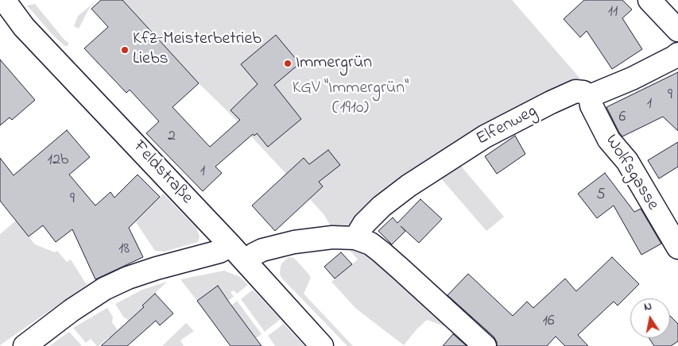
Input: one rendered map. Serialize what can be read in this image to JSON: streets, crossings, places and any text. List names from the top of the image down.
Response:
{
  "streets": {
    "street": ["Elfenweg", "Feldstraße", "Wolfsgasse"]
  },
  "crossings": [
    ["Elfenweg", "Wolfsgasse"]
  ],
  "parks": ["KGV \"Immergrün\" (1910)"],
  "places": ["Kfz-Meisterbetrieb Liebs", "Immergrün"],
  "house_numbers": [
    "11",
    "9",
    "1",
    "6",
    "2",
    "12b",
    "1",
    "5",
    "9",
    "18",
    "16"
  ],
  "north": "top"
}
